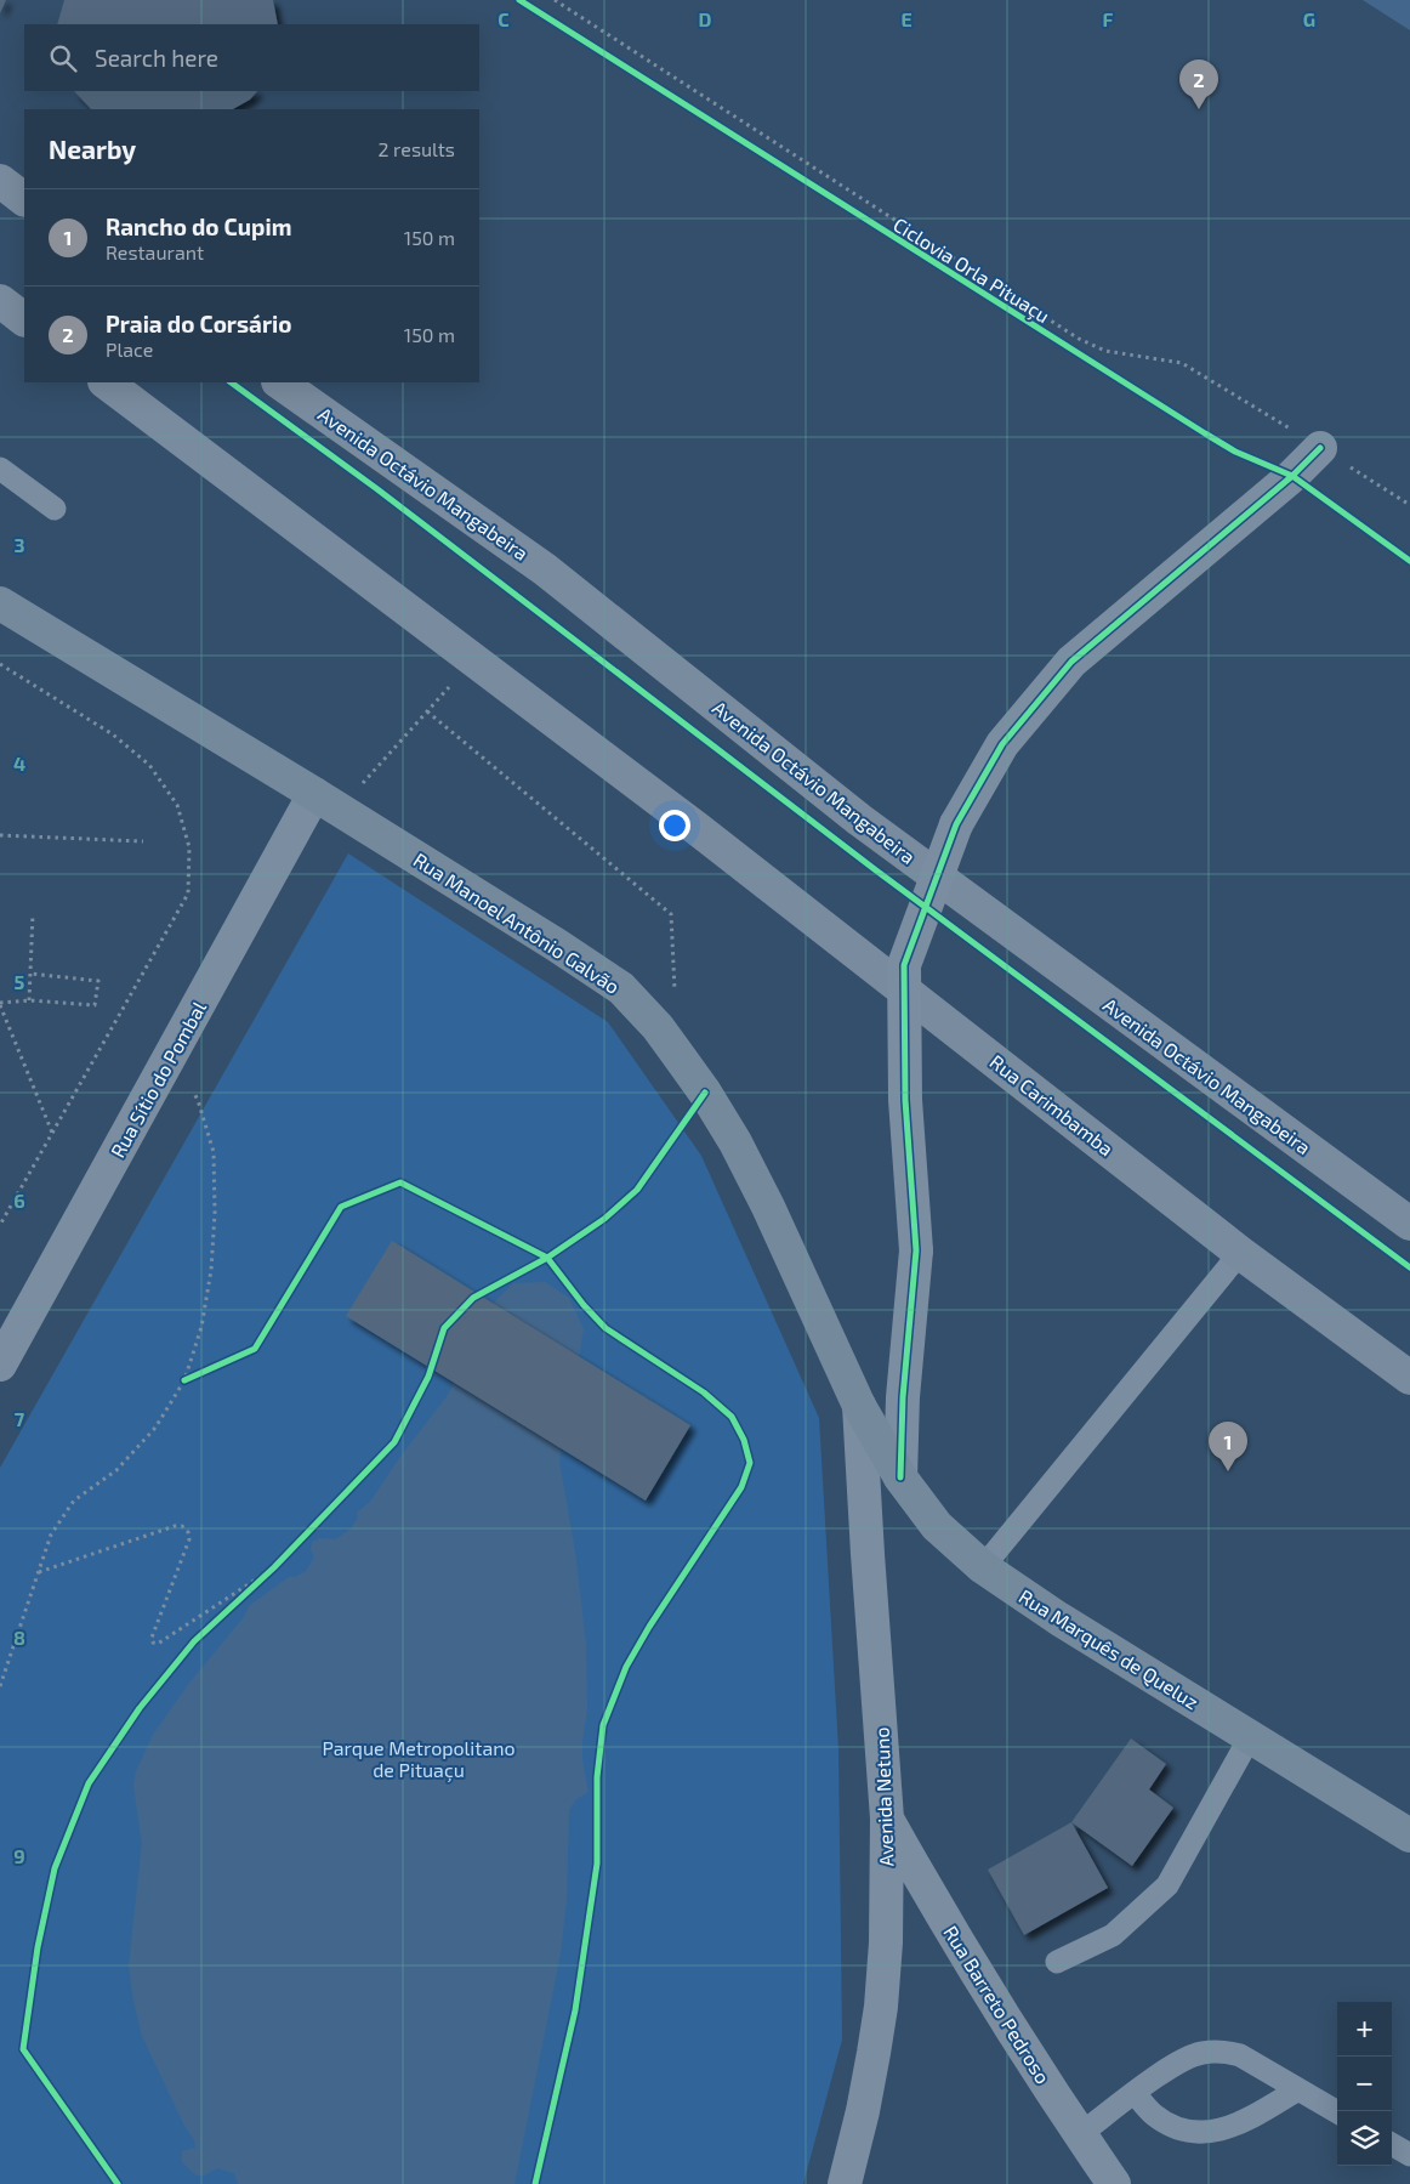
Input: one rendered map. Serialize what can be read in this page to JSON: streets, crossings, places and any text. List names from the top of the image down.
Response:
{
  "streets": {
    "main road": ["Avenida Octávio Mangabeira", "Rua Carimbamba"],
    "street": [
      "Rua Manoel Antônio Galvão",
      "Rua Sítio do Pombal",
      "Rua Marquês de Queluz",
      "Avenida Netuno",
      "Rua Barreto Pedroso"
    ],
    "cycle path": ["Ciclovia Orla Pituaçu"]
  },
  "crossings": [
    ["Rua Manoel Antônio Galvão", "Rua Sítio do Pombal"],
    ["Rua Manoel Antônio Galvão", "Rua Marquês de Queluz"],
    ["Rua Manoel Antônio Galvão", "Avenida Netuno"],
    ["Rua Marquês de Queluz", "Avenida Netuno"],
    ["Avenida Netuno", "Rua Barreto Pedroso"]
  ],
  "parks": ["Parque Metropolitano de Pituaçu"],
  "page": {
    "search": "Search here",
    "pins": ["2", "1"],
    "heading": ["Nearby", "2 results"],
    "list": [
      {
        "mark": "1",
        "name": "Rancho do Cupim",
        "note": "Restaurant",
        "value": "150 m"
      },
      {
        "mark": "2",
        "name": "Praia do Corsário",
        "note": "Place",
        "value": "150 m"
      }
    ],
    "map_buttons": ["+", "−"]
  },
  "grid": {
    "columns": [
      "C",
      "D",
      "E",
      "F",
      "G"
    ],
    "rows": [
      "3",
      "4",
      "5",
      "6",
      "7",
      "8",
      "9"
    ]
  }
}
